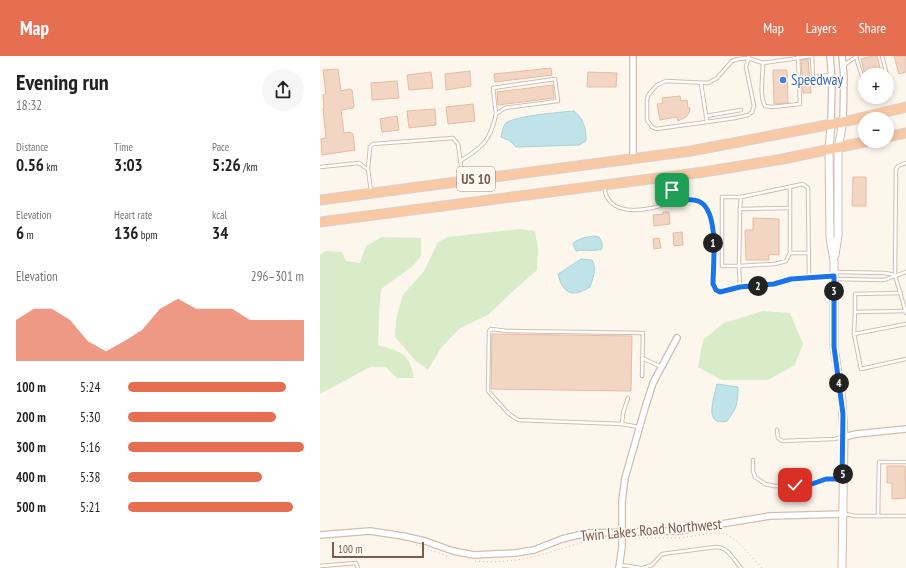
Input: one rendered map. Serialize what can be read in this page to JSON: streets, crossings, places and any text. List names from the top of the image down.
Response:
{
  "streets": {
    "highway": ["US 10"],
    "street": ["Twin Lakes Road Northwest"]
  },
  "places": ["Speedway"],
  "scale_bar": "100 m",
  "page": {
    "header": "Map",
    "nav": ["Map", "Layers", "Share"],
    "heading": ["Evening run", "18:32"],
    "map_buttons": ["+", "−"],
    "stats": [
      ["Distance", "0.56 km"],
      ["Time", "3:03"],
      ["Pace", "5:26 /km"],
      ["Elevation", "6 m"],
      ["Heart rate", "136 bpm"],
      ["kcal", "34"]
    ],
    "pins": [
      "1",
      "2",
      "3",
      "4",
      "5"
    ],
    "chart": ["Elevation", "296–301 m"],
    "list": [
      {
        "name": "100 m",
        "note": "5:24"
      },
      {
        "name": "200 m",
        "note": "5:30"
      },
      {
        "name": "300 m",
        "note": "5:16"
      },
      {
        "name": "400 m",
        "note": "5:38"
      },
      {
        "name": "500 m",
        "note": "5:21"
      }
    ],
    "scale": "100 m"
  }
}
